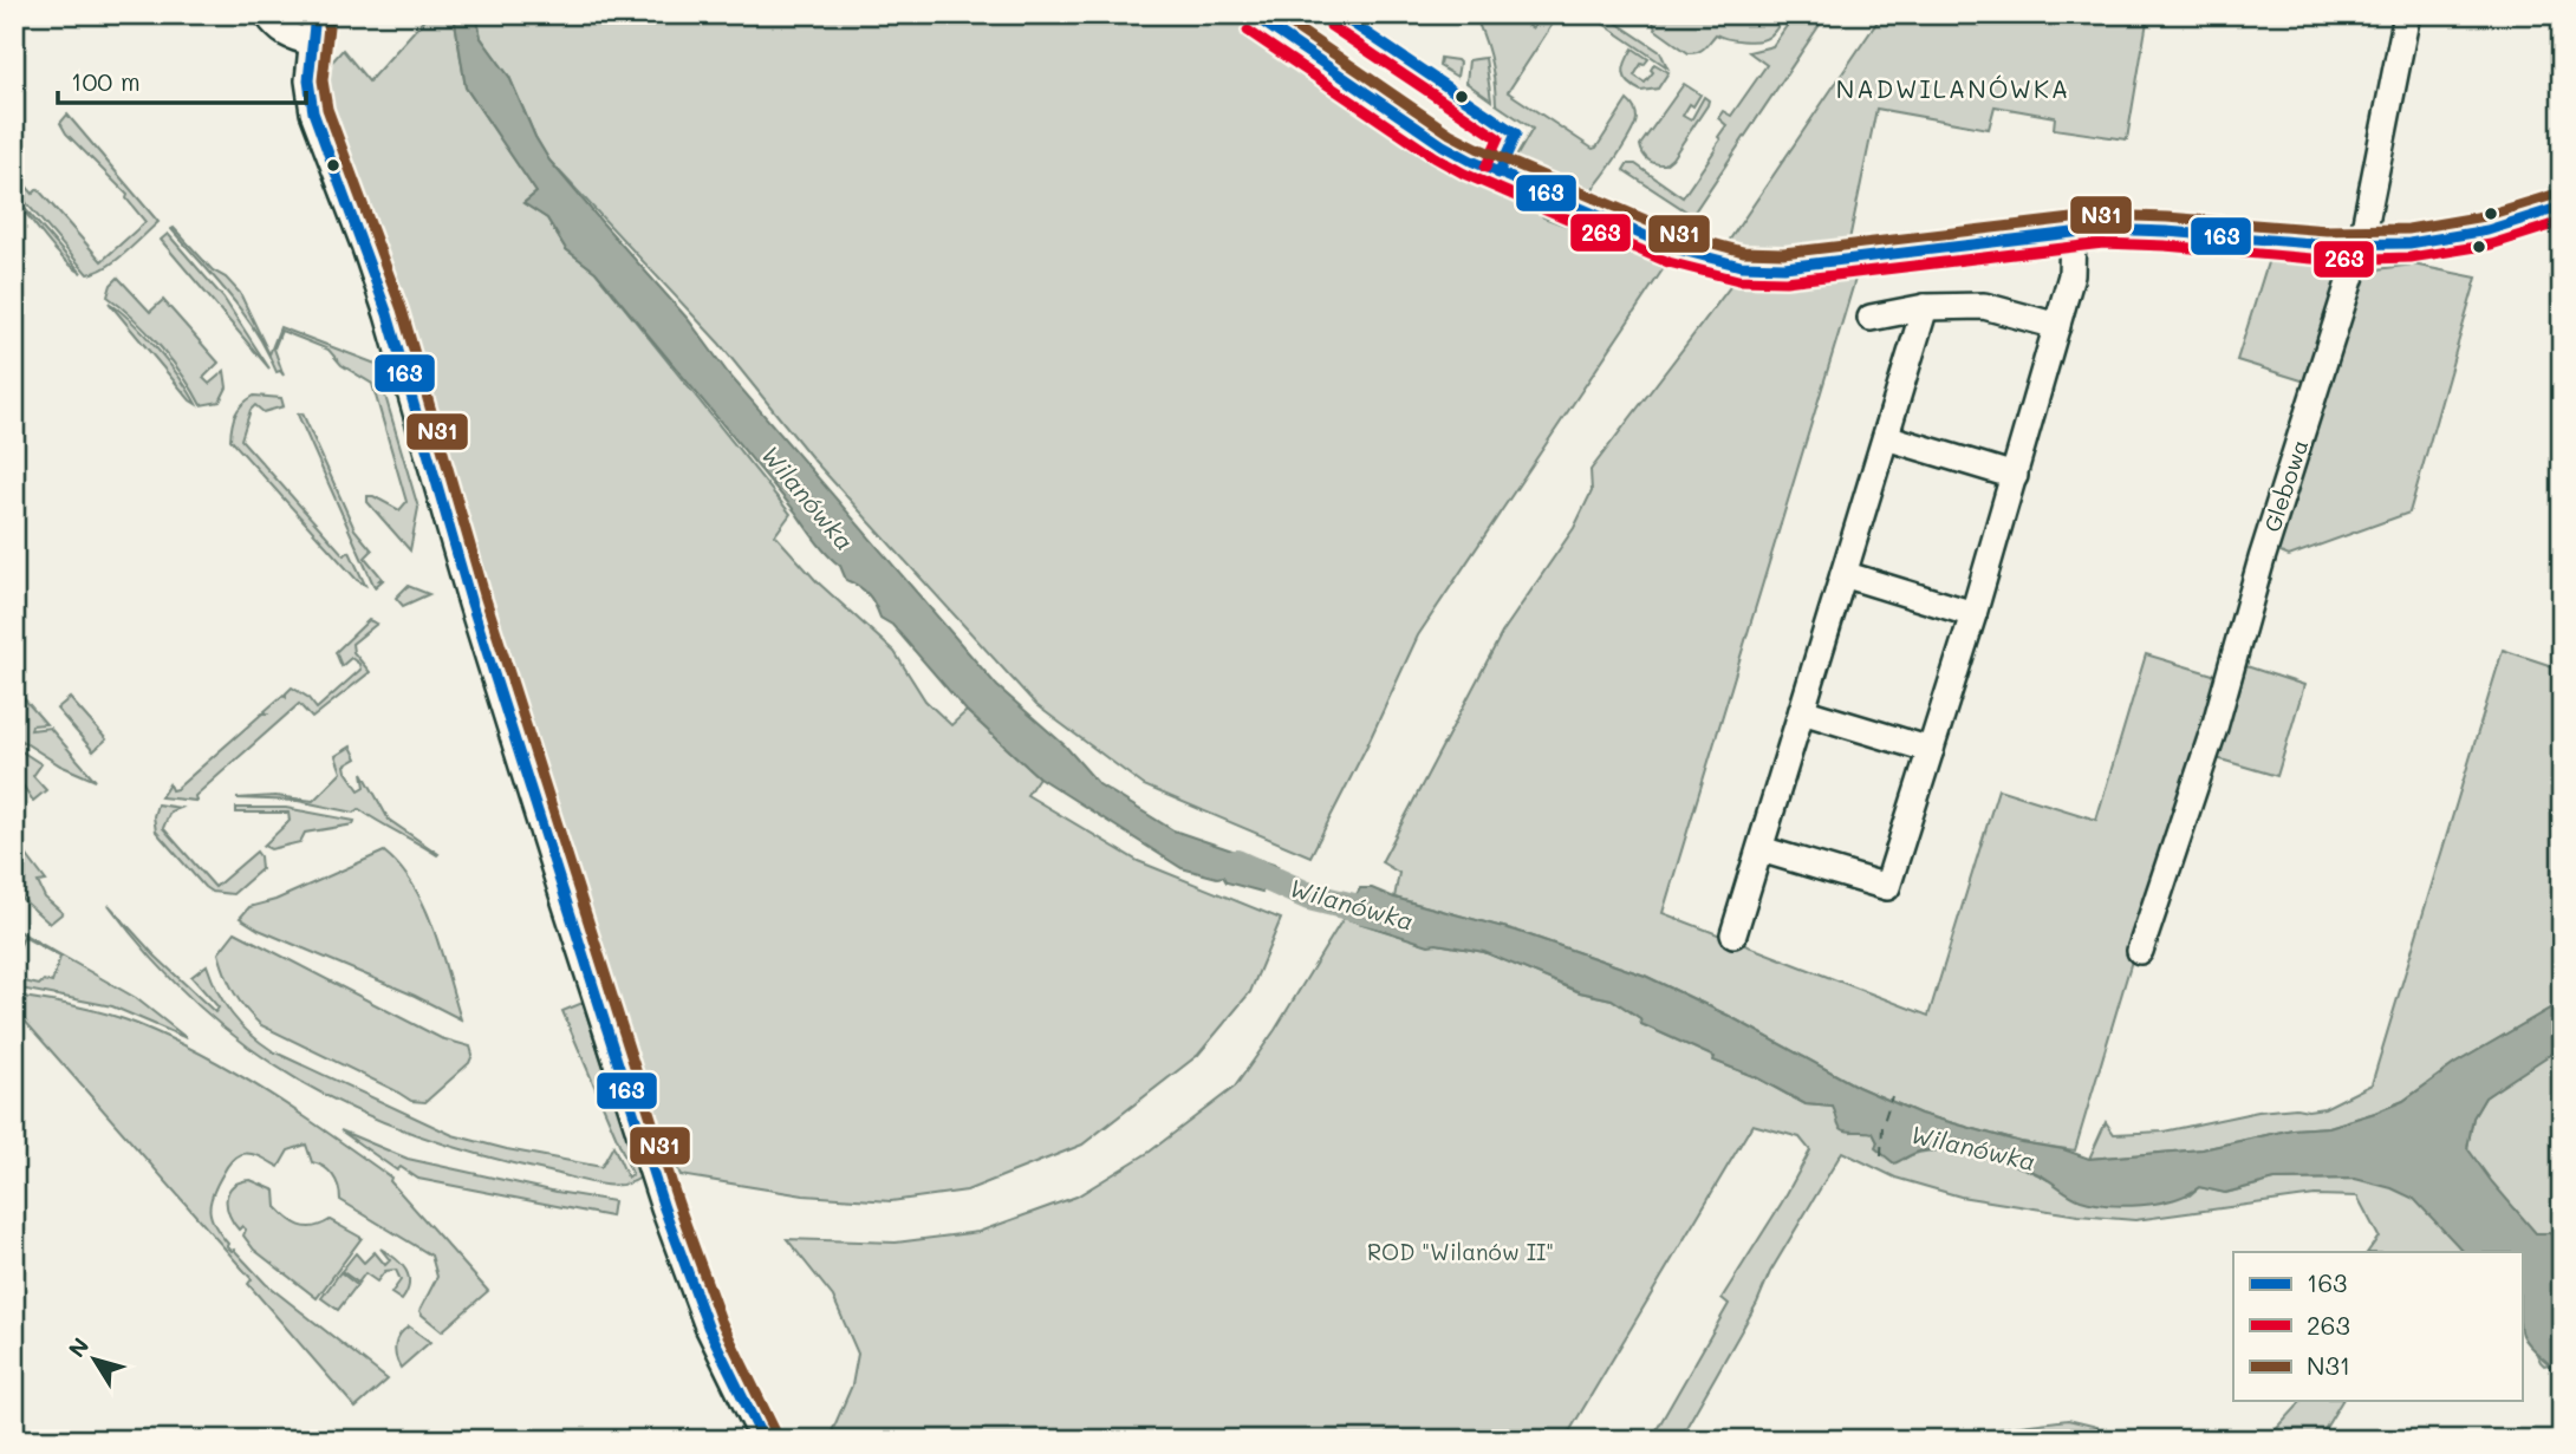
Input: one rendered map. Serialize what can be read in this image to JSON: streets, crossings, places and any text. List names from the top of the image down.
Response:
{
  "streets": {
    "street": ["Glebowa"]
  },
  "districts": ["NADWILANÓWKA"],
  "water": ["Wilanówka"],
  "parks": ["ROD \"Wilanów II\""],
  "lines": ["transit line 163", "transit line N31", "transit line 263"],
  "legend": ["163", "263", "N31"],
  "scale_bar": "100 m",
  "north": "top left"
}
